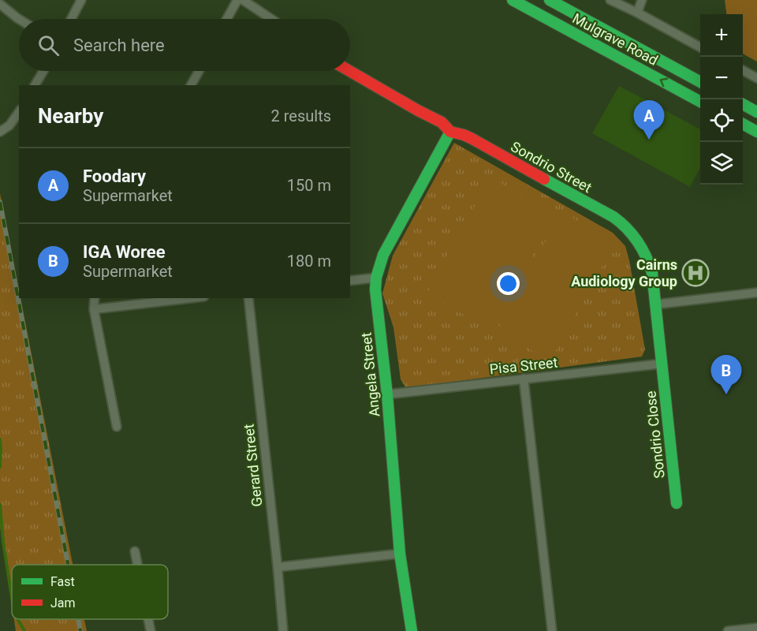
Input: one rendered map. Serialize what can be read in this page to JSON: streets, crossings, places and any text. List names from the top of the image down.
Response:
{
  "streets": {
    "street": [
      "Mulgrave Road",
      "Sondrio Street",
      "Pisa Street",
      "Angela Street",
      "Sondrio Close",
      "Gerard Street"
    ]
  },
  "crossings": [
    ["Sondrio Street", "Pisa Street"],
    ["Sondrio Street", "Angela Street"],
    ["Sondrio Street", "Sondrio Close"],
    ["Pisa Street", "Angela Street"],
    ["Pisa Street", "Sondrio Close"]
  ],
  "places": {
    "hospital": ["Cairns Audiology Group"]
  },
  "legend": ["Fast", "Jam"],
  "page": {
    "map_buttons": ["+", "−"],
    "search": "Search here",
    "heading": ["Nearby", "2 results"],
    "pins": ["A", "B"],
    "list": [
      {
        "mark": "A",
        "name": "Foodary",
        "note": "Supermarket",
        "value": "150 m"
      },
      {
        "mark": "B",
        "name": "IGA Woree",
        "note": "Supermarket",
        "value": "180 m"
      }
    ]
  }
}
